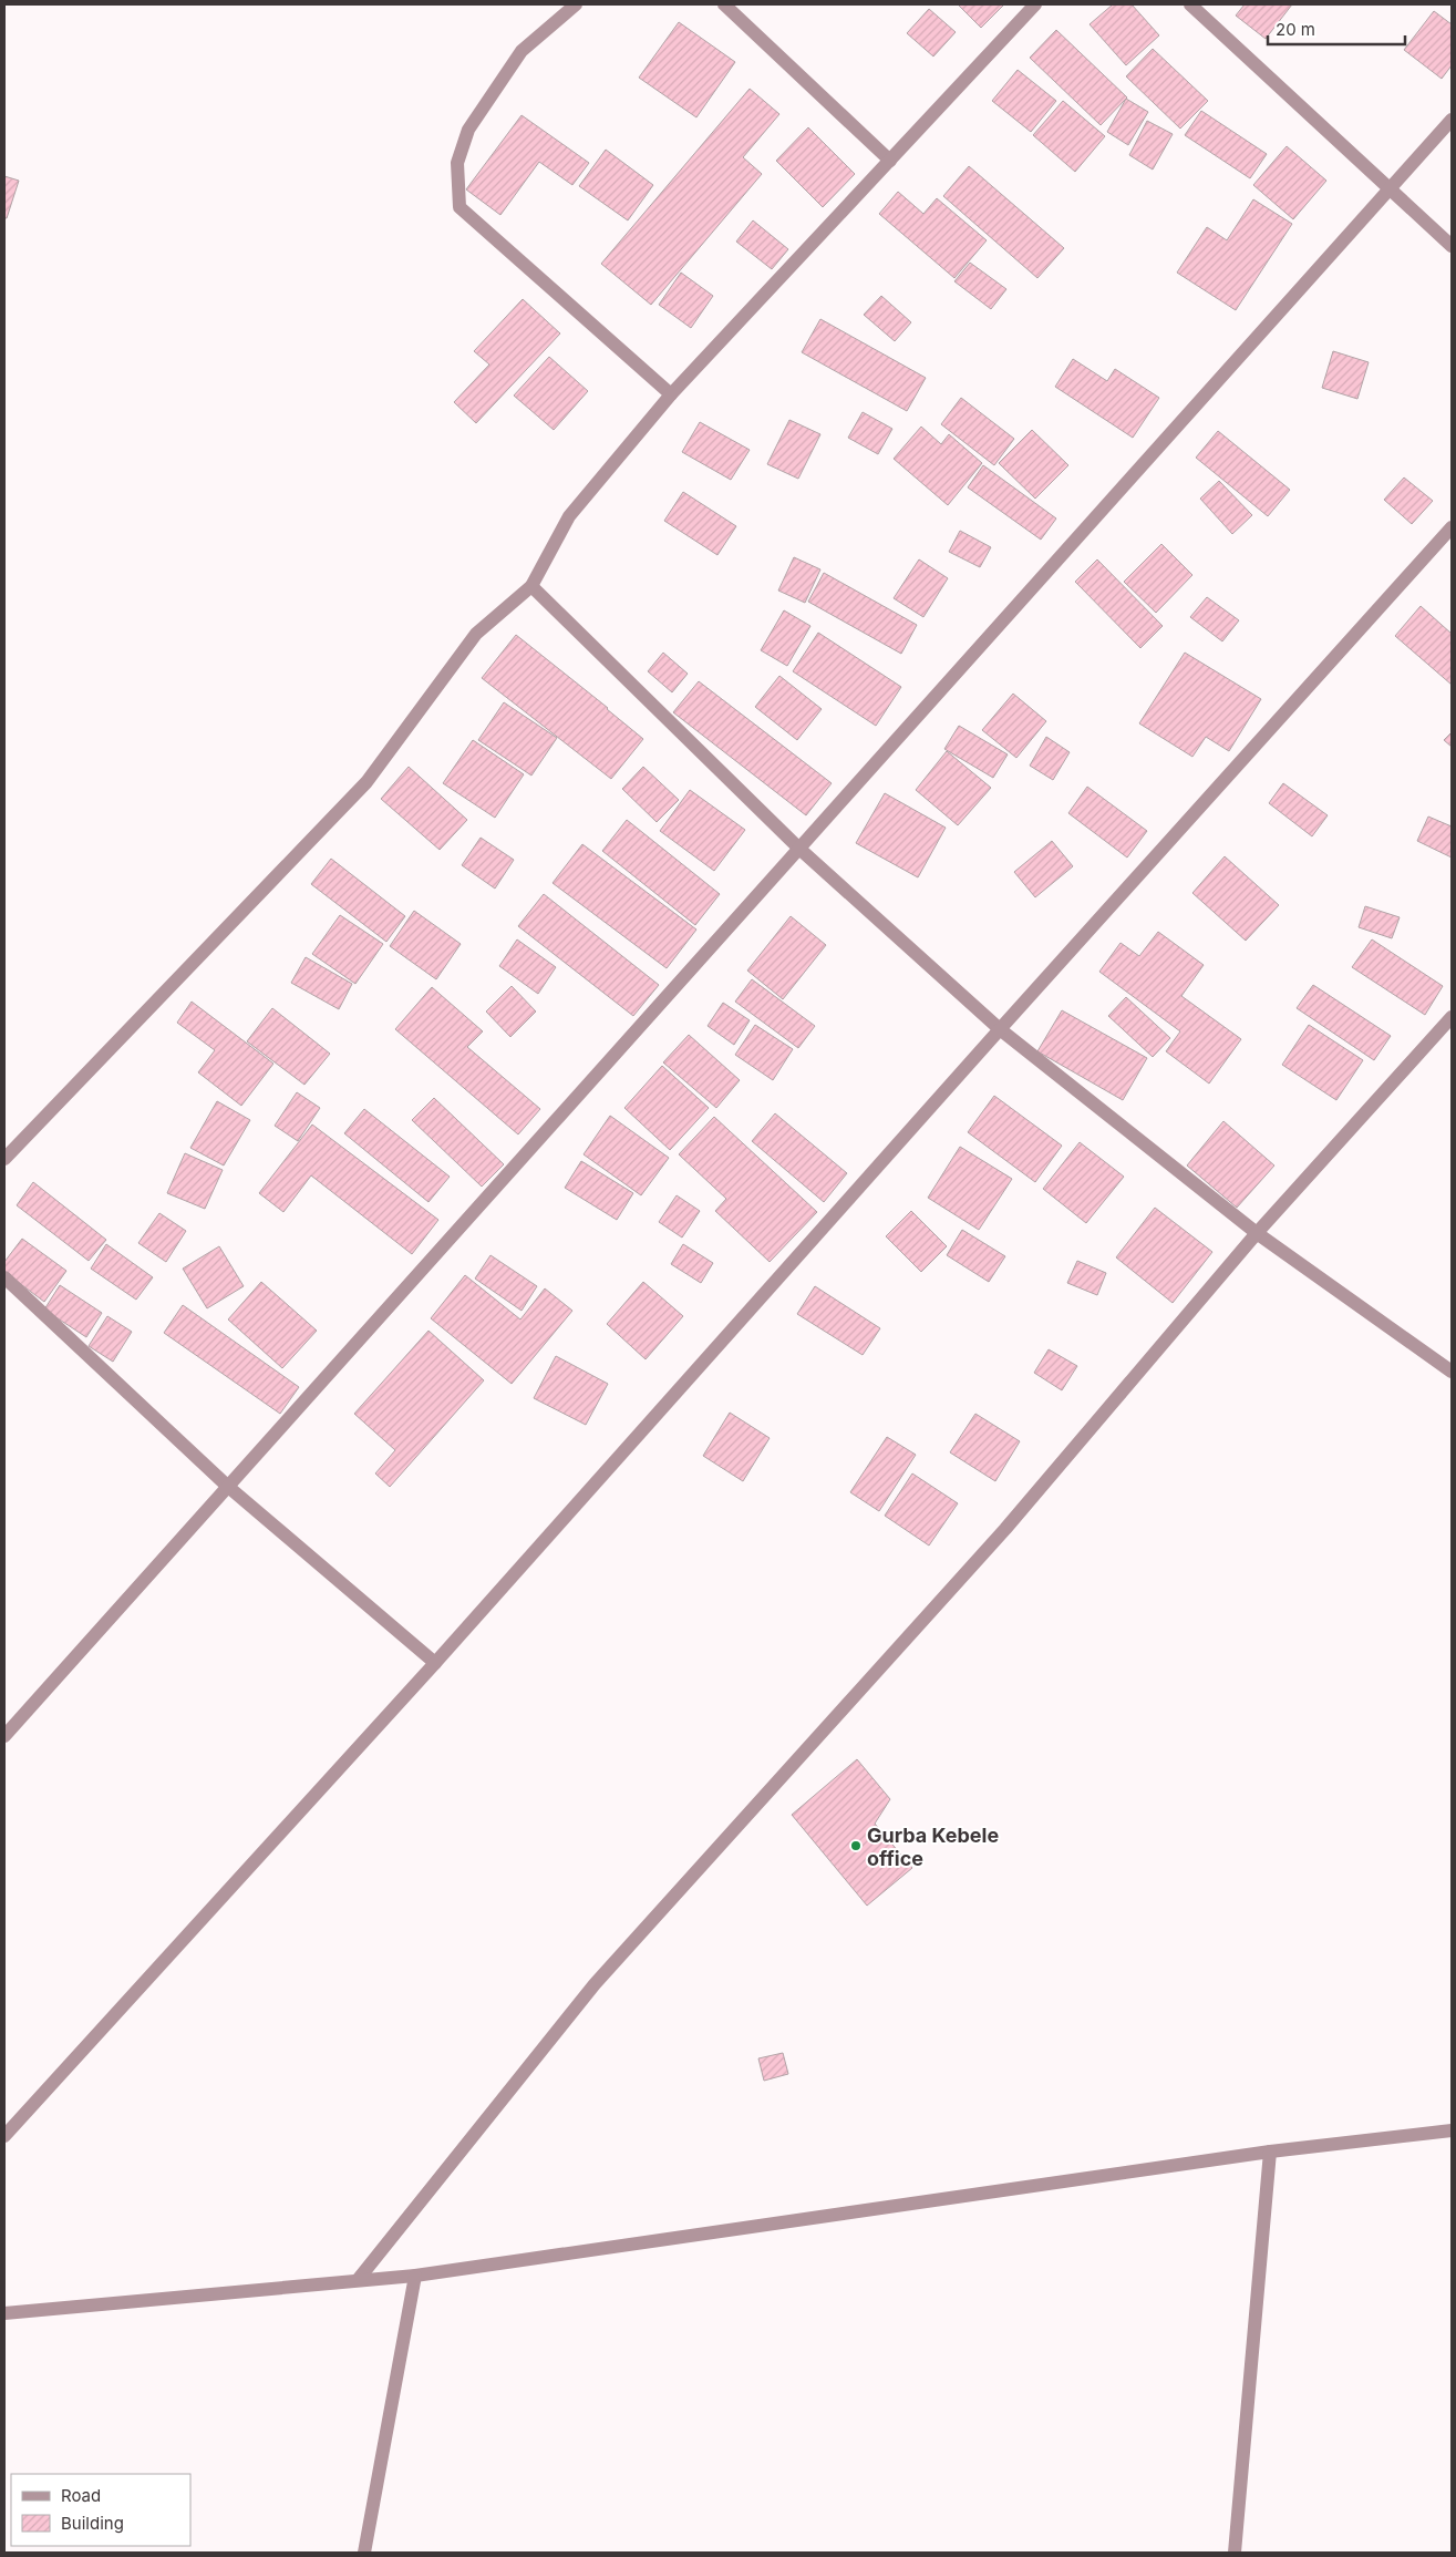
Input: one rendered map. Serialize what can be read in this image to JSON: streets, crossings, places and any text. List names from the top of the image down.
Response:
{
  "places": ["Gurba Kebele office"],
  "legend": ["Road", "Building"],
  "scale_bar": "20 m"
}
